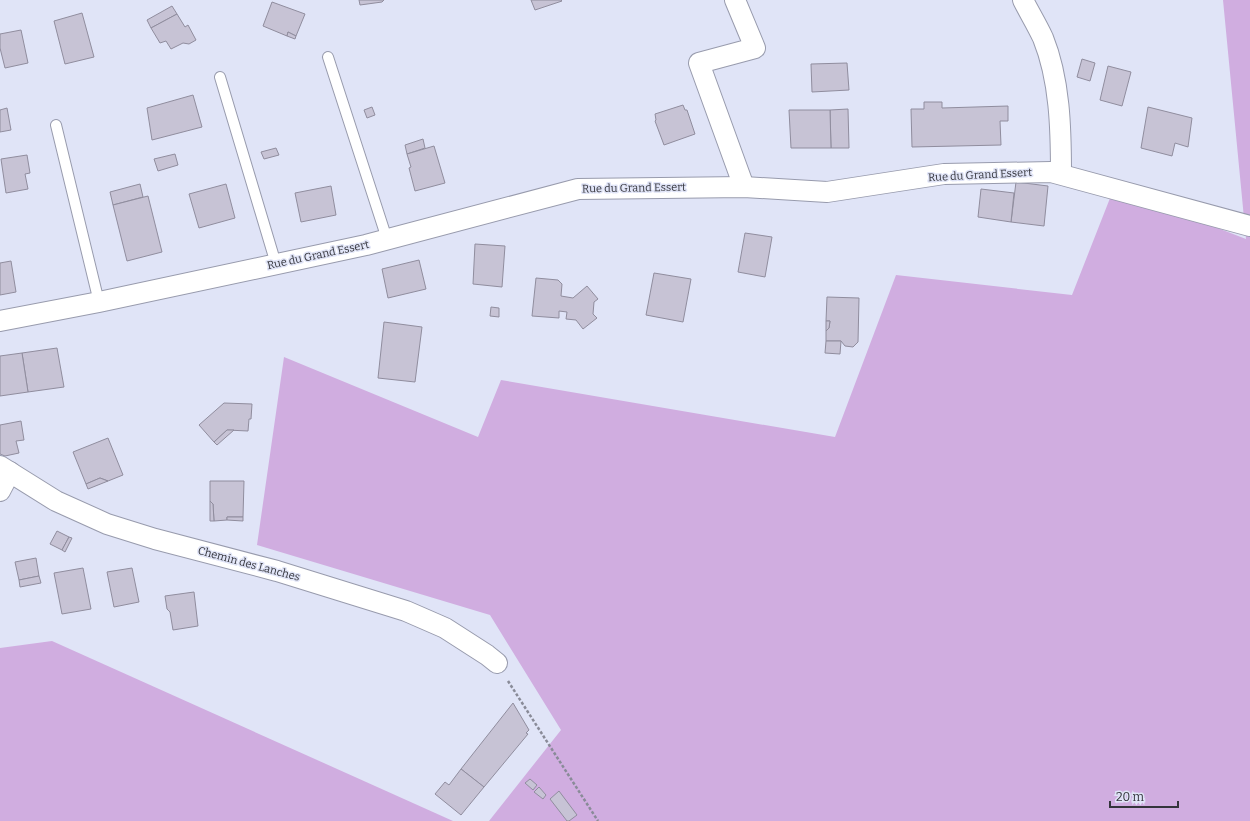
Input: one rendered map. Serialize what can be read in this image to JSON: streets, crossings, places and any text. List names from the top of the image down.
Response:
{
  "streets": {
    "street": ["Rue du Grand Essert", "Chemin des Lanches"]
  },
  "scale_bar": "20 m"
}
